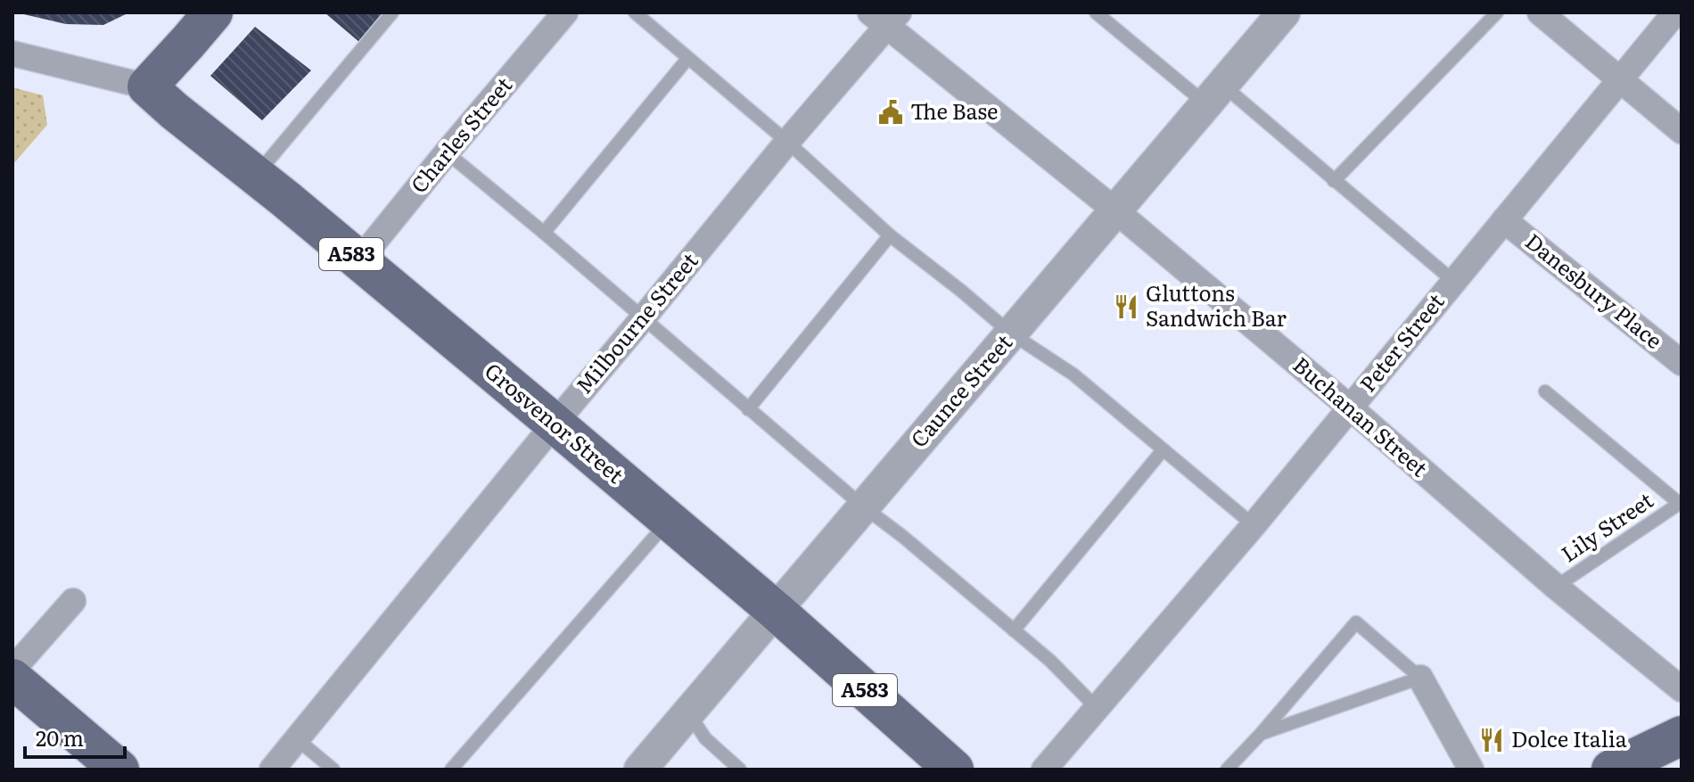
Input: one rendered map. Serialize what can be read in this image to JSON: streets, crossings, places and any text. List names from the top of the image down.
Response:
{
  "streets": {
    "main road": ["A583", "Grosvenor Street"],
    "street": [
      "Charles Street",
      "Danesbury Place",
      "Milbourne Street",
      "Peter Street",
      "Caunce Street",
      "Buchanan Street"
    ],
    "lane": ["Lily Street"]
  },
  "crossings": [
    ["Charles Street", "Grosvenor Street"],
    ["Danesbury Place", "Peter Street"],
    ["Milbourne Street", "Buchanan Street"],
    ["Milbourne Street", "Grosvenor Street"],
    ["Peter Street", "Buchanan Street"],
    ["Caunce Street", "Buchanan Street"],
    ["Caunce Street", "Grosvenor Street"],
    ["Buchanan Street", "Lily Street"]
  ],
  "places": {
    "public building": ["The Base"],
    "restaurant": ["Gluttons Sandwich Bar", "Dolce Italia"]
  },
  "scale_bar": "20 m"
}
